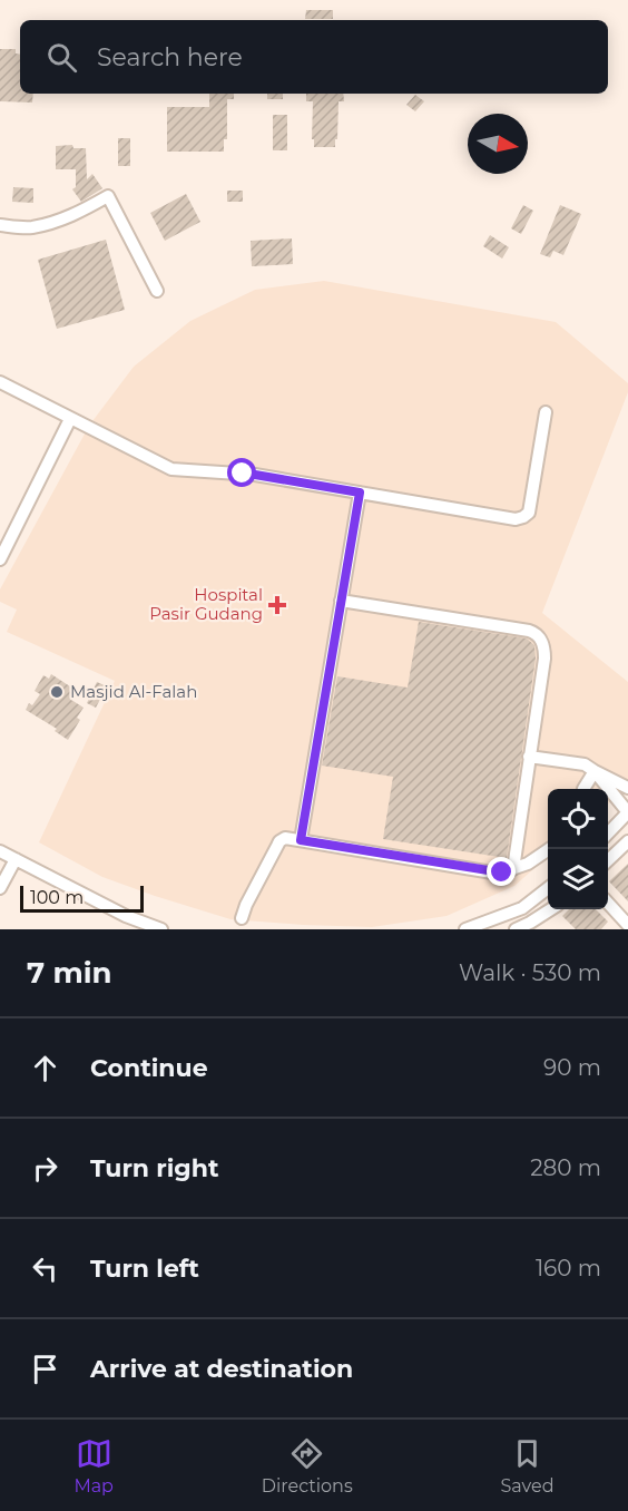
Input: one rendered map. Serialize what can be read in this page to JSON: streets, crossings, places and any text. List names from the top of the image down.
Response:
{
  "places": {
    "health": ["Hospital Pasir Gudang"],
    "other": ["Masjid Al-Falah"]
  },
  "scale_bar": "100 m",
  "north": "right",
  "page": {
    "search": "Search here",
    "scale": "100 m",
    "heading": ["7 min", "Walk · 530 m"],
    "list": [
      ["Continue", "90 m"],
      ["Turn right", "280 m"],
      ["Turn left", "160 m"],
      "Arrive at destination"
    ],
    "nav": ["Map", "Directions", "Saved"]
  }
}
